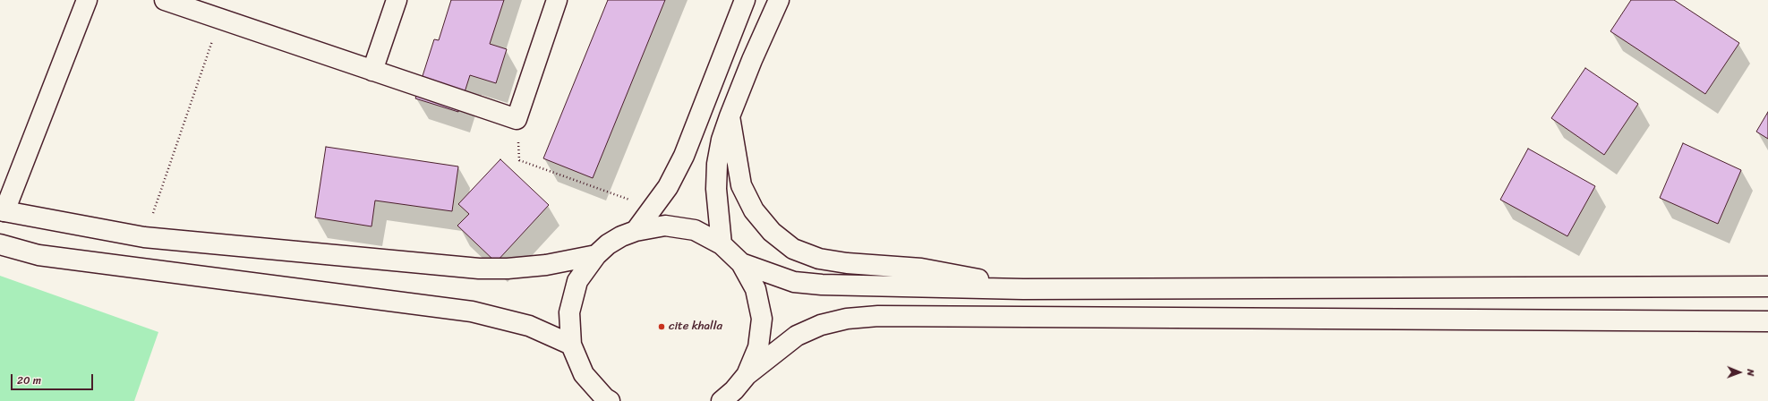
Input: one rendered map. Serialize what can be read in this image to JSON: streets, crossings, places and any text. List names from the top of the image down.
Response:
{
  "places": ["cite khalla"],
  "scale_bar": "20 m",
  "north": "right"
}
